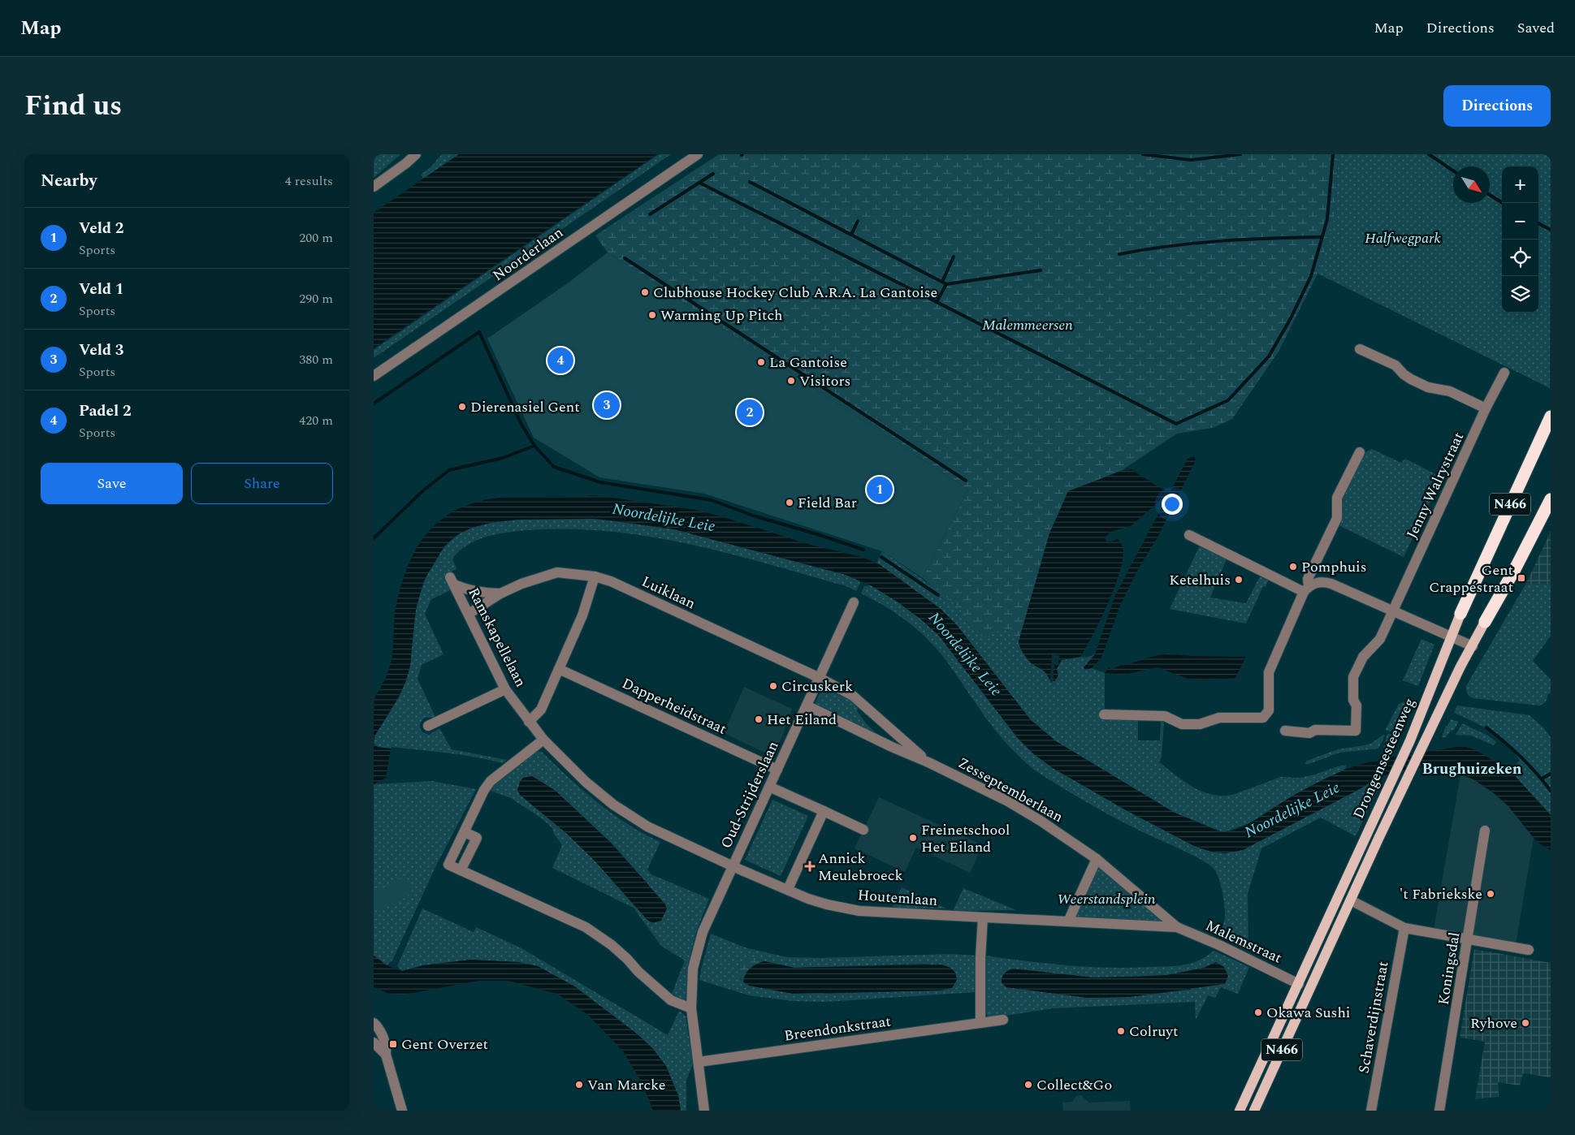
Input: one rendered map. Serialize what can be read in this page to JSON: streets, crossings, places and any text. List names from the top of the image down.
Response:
{
  "streets": {
    "highway": ["N466", "Drongensesteenweg"],
    "street": [
      "Noorderlaan",
      "Jenny Walrystraat",
      "Luiklaan",
      "Ramskapellelaan",
      "Dapperheidstraat",
      "Zesseptemberlaan",
      "Oud-Strijderslaan",
      "Houtemlaan",
      "Malemstraat",
      "Koningsdal",
      "Schaverdijnstraat",
      "Breendonkstraat"
    ]
  },
  "crossings": [
    ["Luiklaan", "Ramskapellelaan"],
    ["Luiklaan", "Zesseptemberlaan"],
    ["Luiklaan", "Oud-Strijderslaan"],
    ["Ramskapellelaan", "Oud-Strijderslaan"],
    ["Ramskapellelaan", "Houtemlaan"],
    ["Dapperheidstraat", "Oud-Strijderslaan"],
    ["Drongensesteenweg", "Malemstraat"],
    ["Zesseptemberlaan", "Oud-Strijderslaan"],
    ["Oud-Strijderslaan", "Houtemlaan"],
    ["Oud-Strijderslaan", "Breendonkstraat"]
  ],
  "districts": ["Brughuizeken"],
  "water": ["Noordelijke Leie"],
  "parks": ["Halfwegpark", "Malemmeersen", "Weerstandsplein"],
  "places": {
    "other": [
      "Clubhouse Hockey Club A.R.A. La Gantoise",
      "Warming Up Pitch",
      "La Gantoise",
      "Visitors",
      "Dierenasiel Gent",
      "Field Bar",
      "Pomphuis",
      "Ketelhuis",
      "Circuskerk",
      "Het Eiland",
      "Freinetschool Het Eiland",
      "'t Fabriekske",
      "Okawa Sushi",
      "Ryhove",
      "Colruyt",
      "Van Marcke",
      "Collect&Go"
    ],
    "transit": ["Gent Crappéstraat", "Gent Overzet"],
    "health": ["Annick Meulebroeck"]
  },
  "north": "bottom right",
  "page": {
    "header": "Map",
    "nav": ["Map", "Directions", "Saved"],
    "title": "Find us",
    "buttons": [
      "Directions",
      ["Save", "Share"]
    ],
    "heading": ["Nearby", "4 results"],
    "map_buttons": ["+", "−"],
    "list": [
      {
        "mark": "1",
        "name": "Veld 2",
        "note": "Sports",
        "value": "200 m"
      },
      {
        "mark": "2",
        "name": "Veld 1",
        "note": "Sports",
        "value": "290 m"
      },
      {
        "mark": "3",
        "name": "Veld 3",
        "note": "Sports",
        "value": "380 m"
      },
      {
        "mark": "4",
        "name": "Padel 2",
        "note": "Sports",
        "value": "420 m"
      }
    ],
    "pins": [
      "4",
      "3",
      "2",
      "1"
    ]
  }
}
